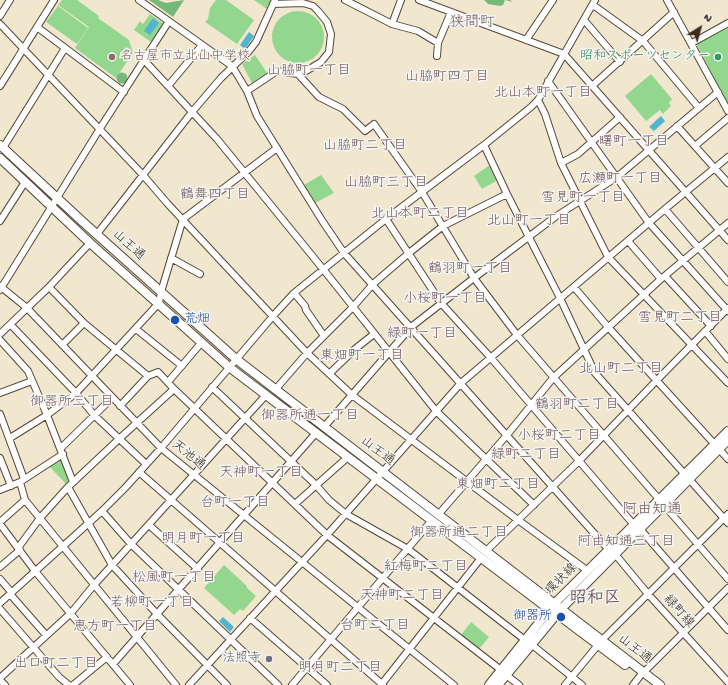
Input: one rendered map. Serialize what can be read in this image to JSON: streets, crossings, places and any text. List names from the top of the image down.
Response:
{
  "streets": {
    "main road": ["山王通", "環状線"],
    "street": ["天池通", "緑町線"]
  },
  "crossings": [
    ["山王通", "環状線"],
    ["環状線", "緑町線"]
  ],
  "districts": [
    "狭間町",
    "山脇町一丁目",
    "山脇町四丁目",
    "北山本町一丁目",
    "曙町一丁目",
    "山脇町二丁目",
    "広瀬町一丁目",
    "山脇町三丁目",
    "鶴舞四丁目",
    "雪見町一丁目",
    "北山本町二丁目",
    "北山町一丁目",
    "鶴羽町一丁目",
    "小桜町一丁目",
    "雪見町二丁目",
    "緑町一丁目",
    "東畑町一丁目",
    "北山町二丁目",
    "御器所三丁目",
    "鶴羽町二丁目",
    "御器所通一丁目",
    "小桜町二丁目",
    "緑町二丁目",
    "天神町一丁目",
    "東畑町二丁目",
    "台町一丁目",
    "阿由知通",
    "御器所通二丁目",
    "明月町一丁目",
    "阿由知通三丁目",
    "紅梅町二丁目",
    "松風町一丁目",
    "天神町二丁目",
    "昭和区",
    "若柳町一丁目",
    "台町二丁目",
    "恵方町一丁目",
    "出口町二丁目",
    "明月町二丁目"
  ],
  "places": [
    "名古屋市立北山中学校",
    "昭和スポーツセンター",
    "荒畑",
    "御器所",
    "法照寺"
  ],
  "north": "top right"
}
